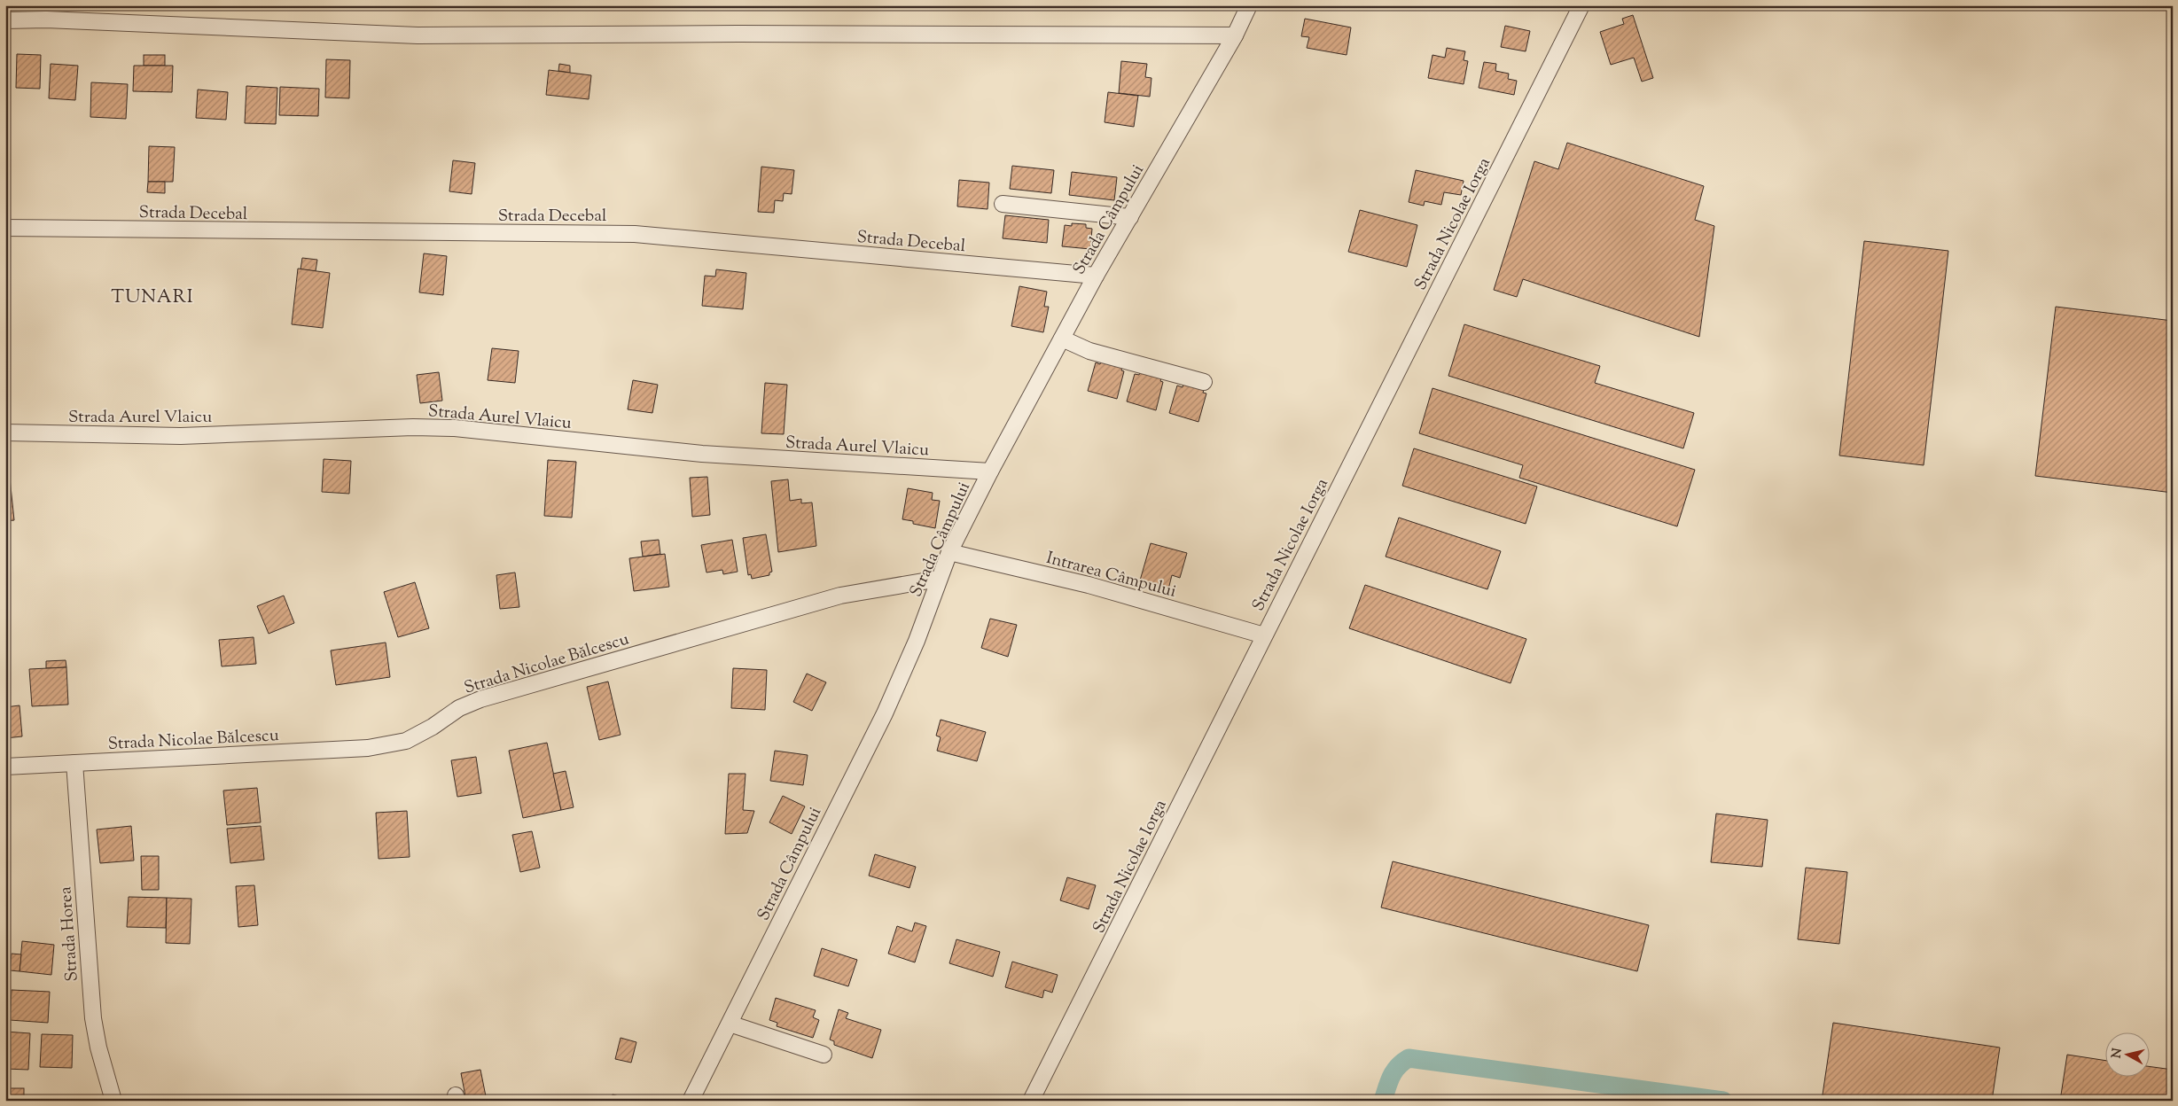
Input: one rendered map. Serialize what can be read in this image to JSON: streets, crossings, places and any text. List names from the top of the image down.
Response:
{
  "streets": {
    "street": [
      "Strada Decebal",
      "Strada Câmpului",
      "Strada Nicolae Iorga",
      "Strada Aurel Vlaicu",
      "Intrarea Câmpului",
      "Strada Nicolae Bălcescu",
      "Strada Horea"
    ]
  },
  "crossings": [
    ["Strada Decebal", "Strada Câmpului"],
    ["Strada Câmpului", "Strada Aurel Vlaicu"],
    ["Strada Câmpului", "Intrarea Câmpului"],
    ["Strada Câmpului", "Strada Nicolae Bălcescu"],
    ["Strada Nicolae Iorga", "Intrarea Câmpului"],
    ["Strada Nicolae Bălcescu", "Strada Horea"]
  ],
  "districts": ["TUNARI"],
  "north": "left"
}
